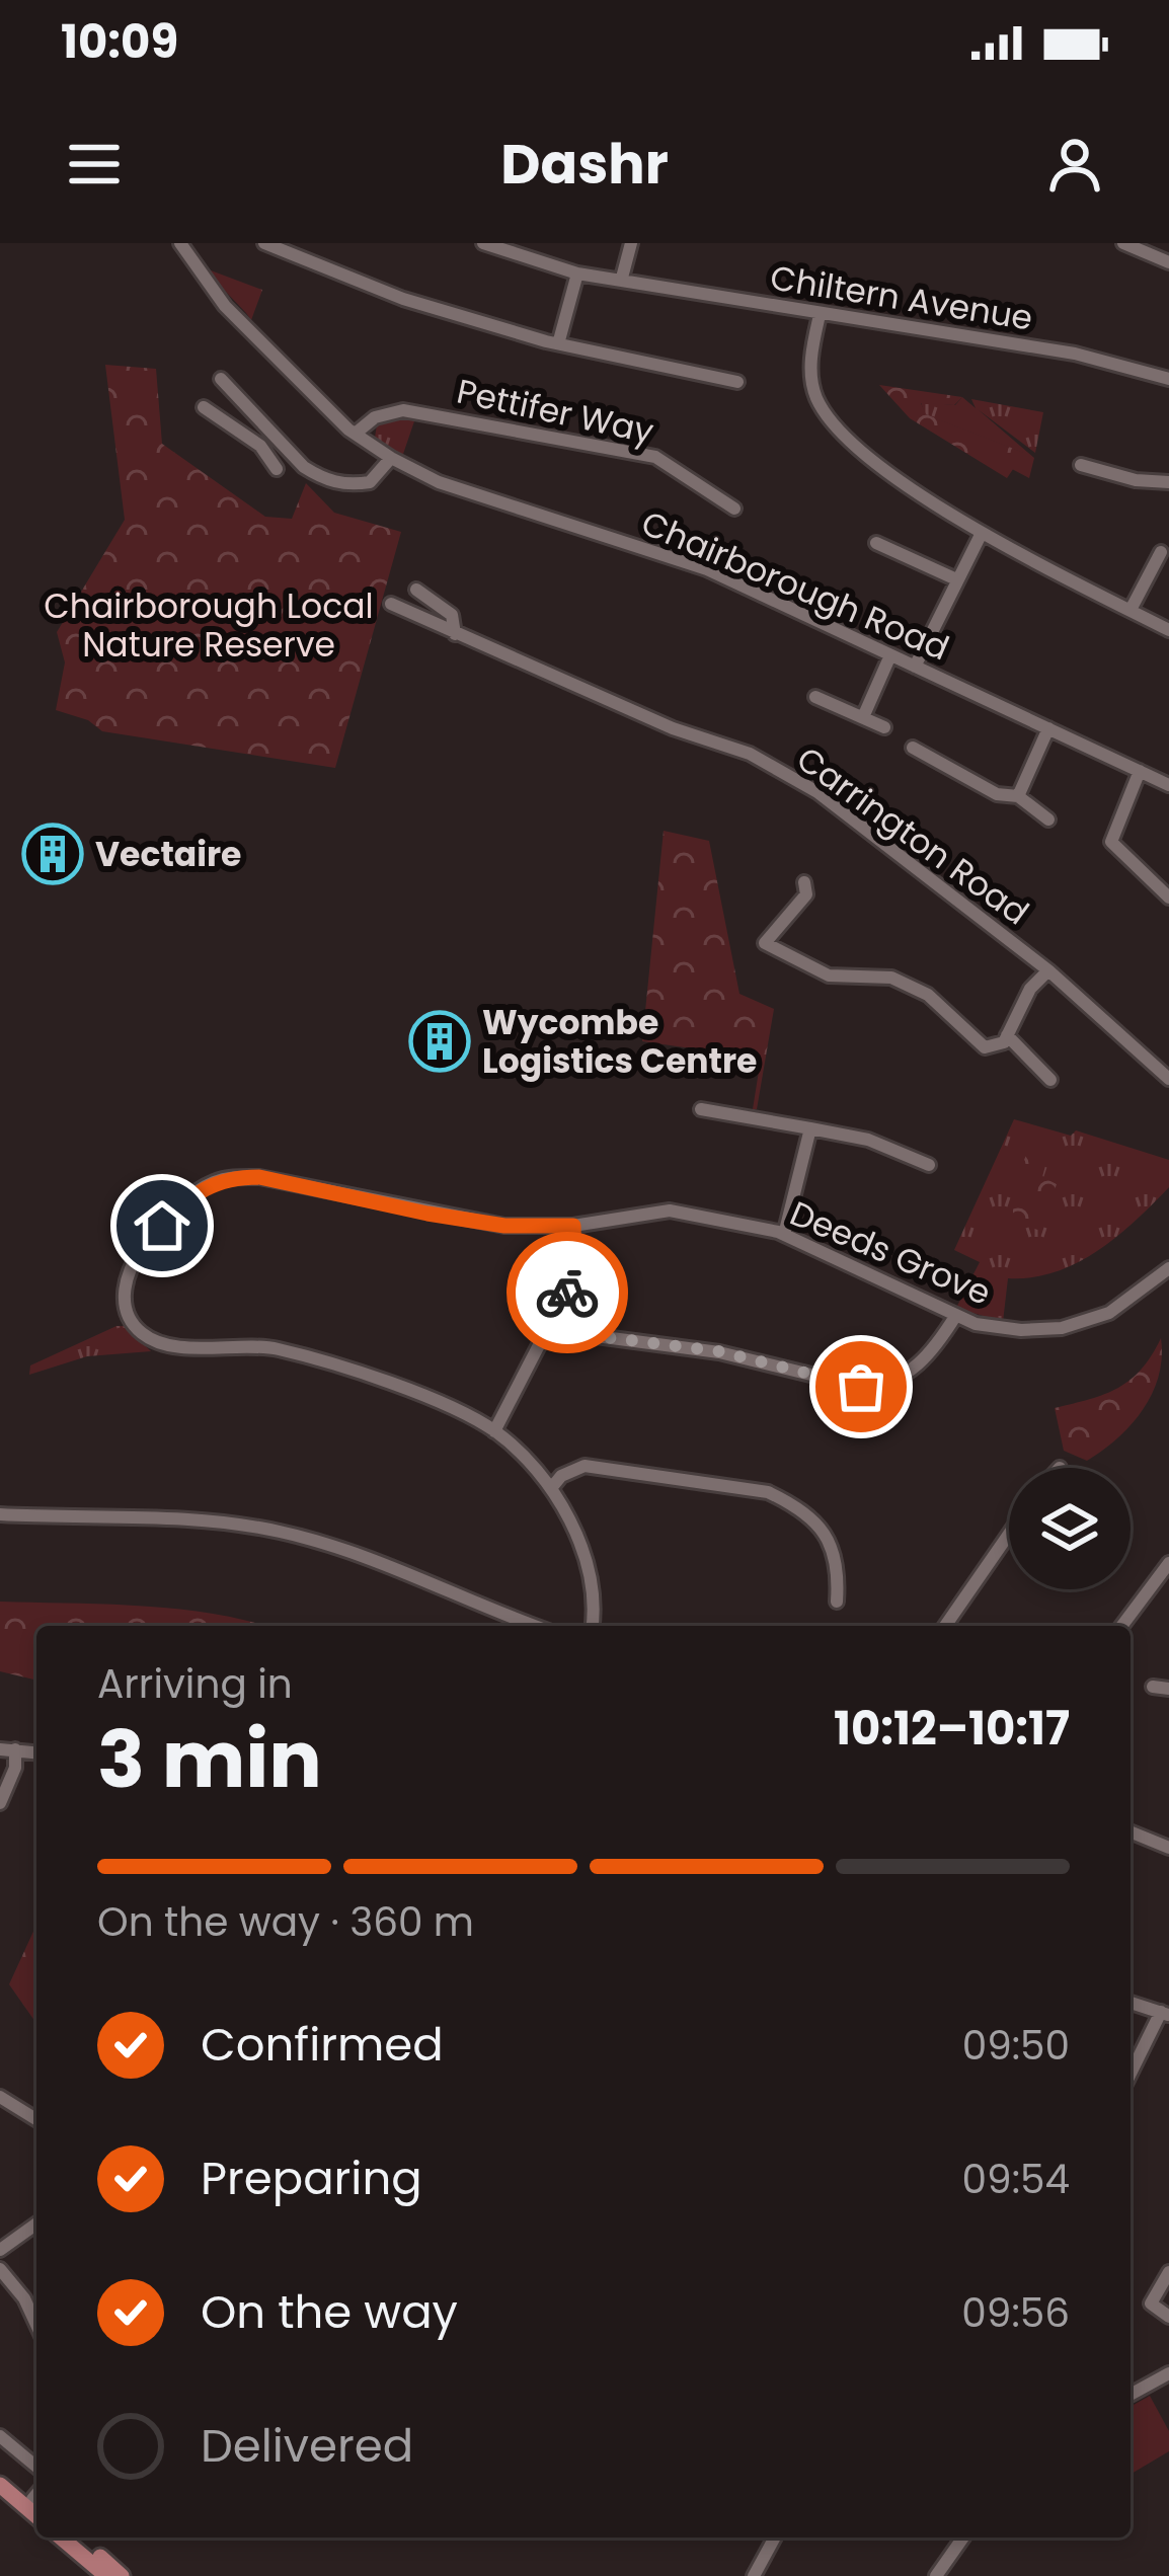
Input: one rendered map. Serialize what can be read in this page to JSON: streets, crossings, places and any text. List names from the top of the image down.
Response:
{
  "streets": {
    "street": [
      "Chiltern Avenue",
      "Pettifer Way",
      "Chairborough Road",
      "Carrington Road",
      "Deeds Grove"
    ]
  },
  "crossings": [
    ["Pettifer Way", "Chairborough Road"]
  ],
  "parks": ["Chairborough Local Nature Reserve"],
  "places": {
    "building": ["Vectaire", "Wycombe Logistics Centre"]
  },
  "page": {
    "status": "10:09",
    "header": "Dashr",
    "heading": ["3 min", "Arriving in", "10:12–10:17"],
    "bar": "On the way · 360 m",
    "list": [
      ["Confirmed", "09:50"],
      ["Preparing", "09:54"],
      ["On the way", "09:56"],
      "Delivered"
    ]
  }
}
